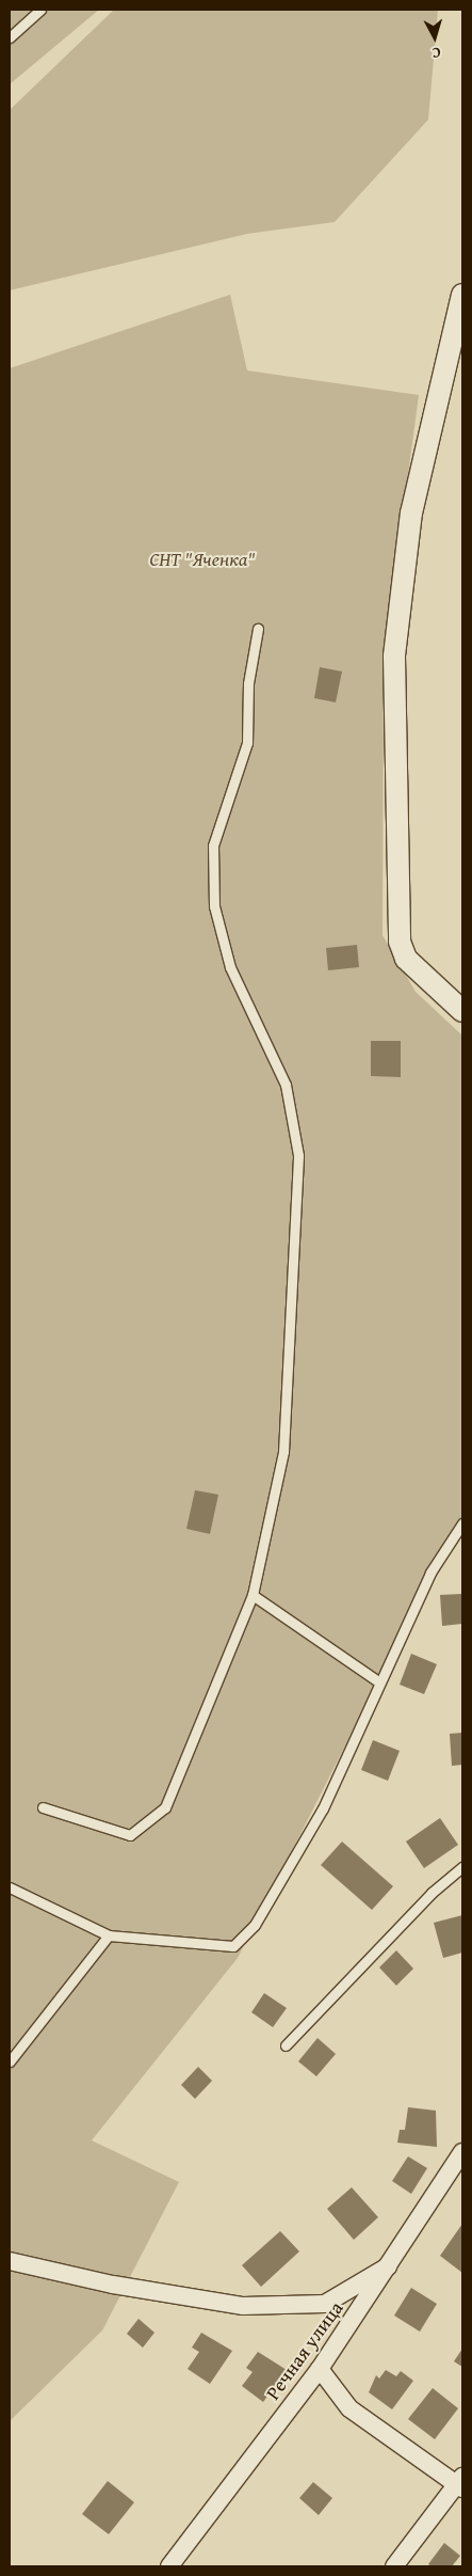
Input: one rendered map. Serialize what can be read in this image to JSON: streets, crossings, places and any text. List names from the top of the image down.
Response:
{
  "streets": {
    "street": ["Речная улица"]
  },
  "parks": ["СНТ \"Яченка\""],
  "north": "bottom"
}
